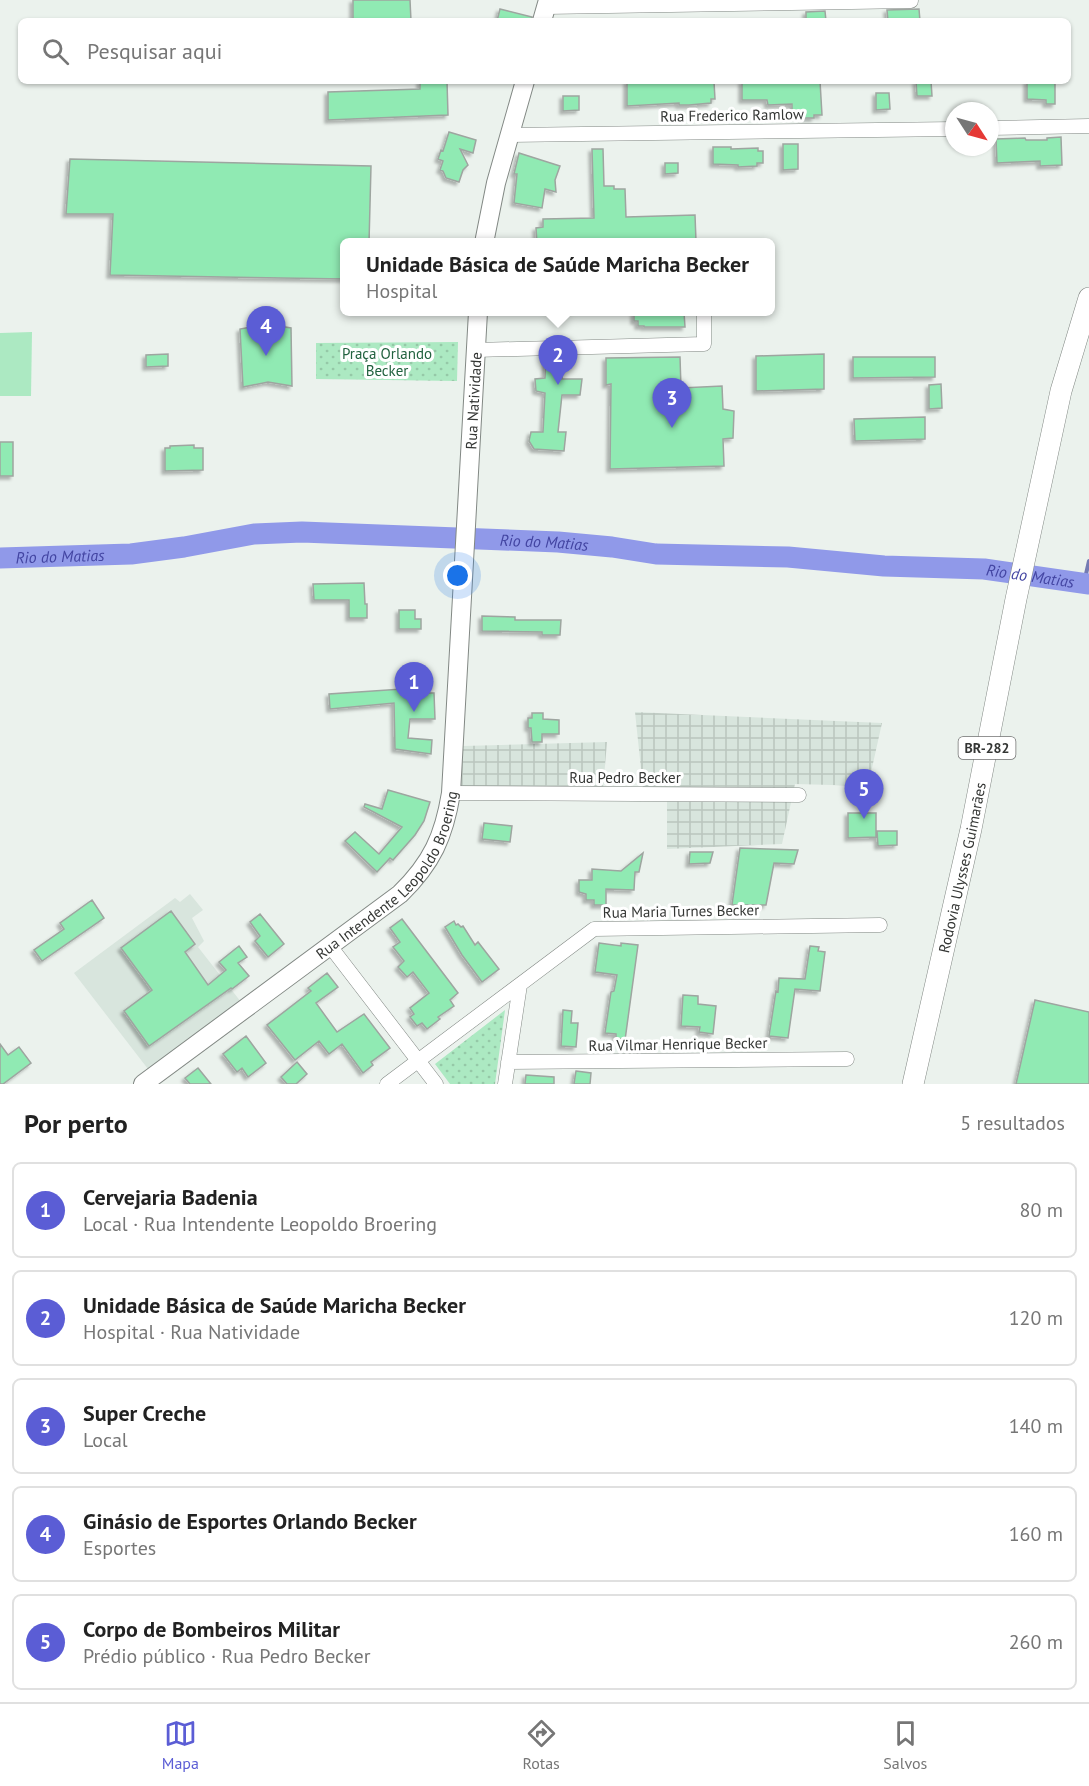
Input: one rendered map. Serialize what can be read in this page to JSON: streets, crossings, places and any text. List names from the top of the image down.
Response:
{
  "streets": {
    "highway": ["BR-282", "Rodovia Ulysses Guimarães"],
    "main road": ["Rua Natividade", "Rua Intendente Leopoldo Broering"],
    "street": [
      "Rua Frederico Ramlow",
      "Rua Pedro Becker",
      "Rua Maria Turnes Becker",
      "Rua Vilmar Henrique Becker"
    ]
  },
  "crossings": [
    ["Rua Natividade", "Rua Intendente Leopoldo Broering"],
    ["Rua Pedro Becker", "Rua Intendente Leopoldo Broering"]
  ],
  "water": ["Rio do Matias"],
  "parks": ["Praça Orlando Becker"],
  "north": "bottom right",
  "page": {
    "search": "Pesquisar aqui",
    "popup": ["Unidade Básica de Saúde Maricha Becker", "Hospital"],
    "pins": [
      "4",
      "2",
      "3",
      "1",
      "5"
    ],
    "heading": ["Por perto", "5 resultados"],
    "list": [
      {
        "mark": "1",
        "name": "Cervejaria Badenia",
        "note": "Local · Rua Intendente Leopoldo Broering",
        "value": "80 m"
      },
      {
        "mark": "2",
        "name": "Unidade Básica de Saúde Maricha Becker",
        "note": "Hospital · Rua Natividade",
        "value": "120 m"
      },
      {
        "mark": "3",
        "name": "Super Creche",
        "note": "Local",
        "value": "140 m"
      },
      {
        "mark": "4",
        "name": "Ginásio de Esportes Orlando Becker",
        "note": "Esportes",
        "value": "160 m"
      },
      {
        "mark": "5",
        "name": "Corpo de Bombeiros Militar",
        "note": "Prédio público · Rua Pedro Becker",
        "value": "260 m"
      }
    ],
    "nav": ["Mapa", "Rotas", "Salvos"]
  }
}
